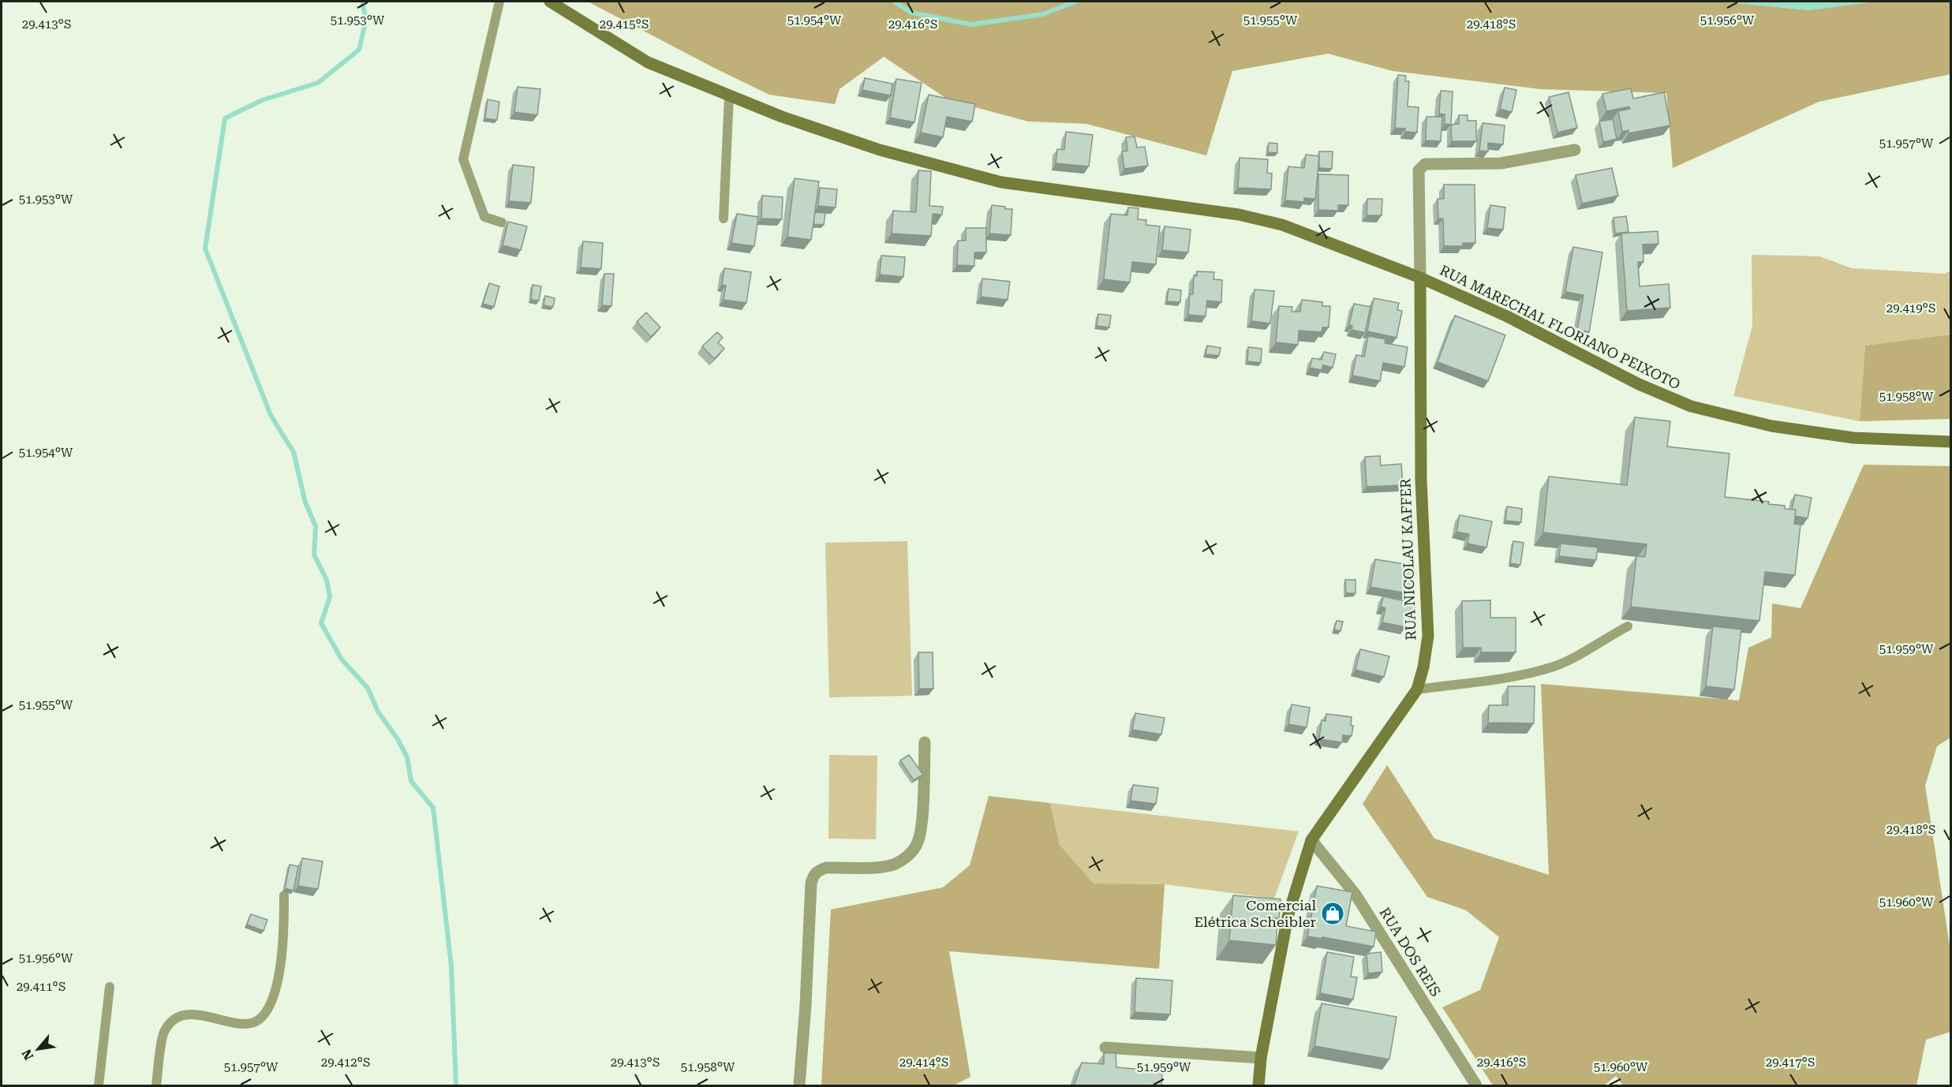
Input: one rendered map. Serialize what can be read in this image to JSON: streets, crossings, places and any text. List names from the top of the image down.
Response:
{
  "streets": {
    "main road": ["RUA MARECHAL FLORIANO PEIXOTO", "RUA NICOLAU KAFFER"],
    "street": ["RUA DOS REIS"]
  },
  "crossings": [
    ["RUA MARECHAL FLORIANO PEIXOTO", "RUA NICOLAU KAFFER"],
    ["RUA NICOLAU KAFFER", "RUA DOS REIS"]
  ],
  "places": {
    "shop": ["Comercial Elétrica Scheibler"]
  },
  "north": "bottom left",
  "coordinates": [
    "51.954°W",
    "51.955°W",
    "51.956°W",
    "51.953°W",
    "29.413°S",
    "29.415°S",
    "29.416°S",
    "29.418°S",
    "51.957°W",
    "29.419°S",
    "51.958°W",
    "51.959°W",
    "51.960°W",
    "29.411°S",
    "29.412°S",
    "29.414°S",
    "29.417°S"
  ]
}
